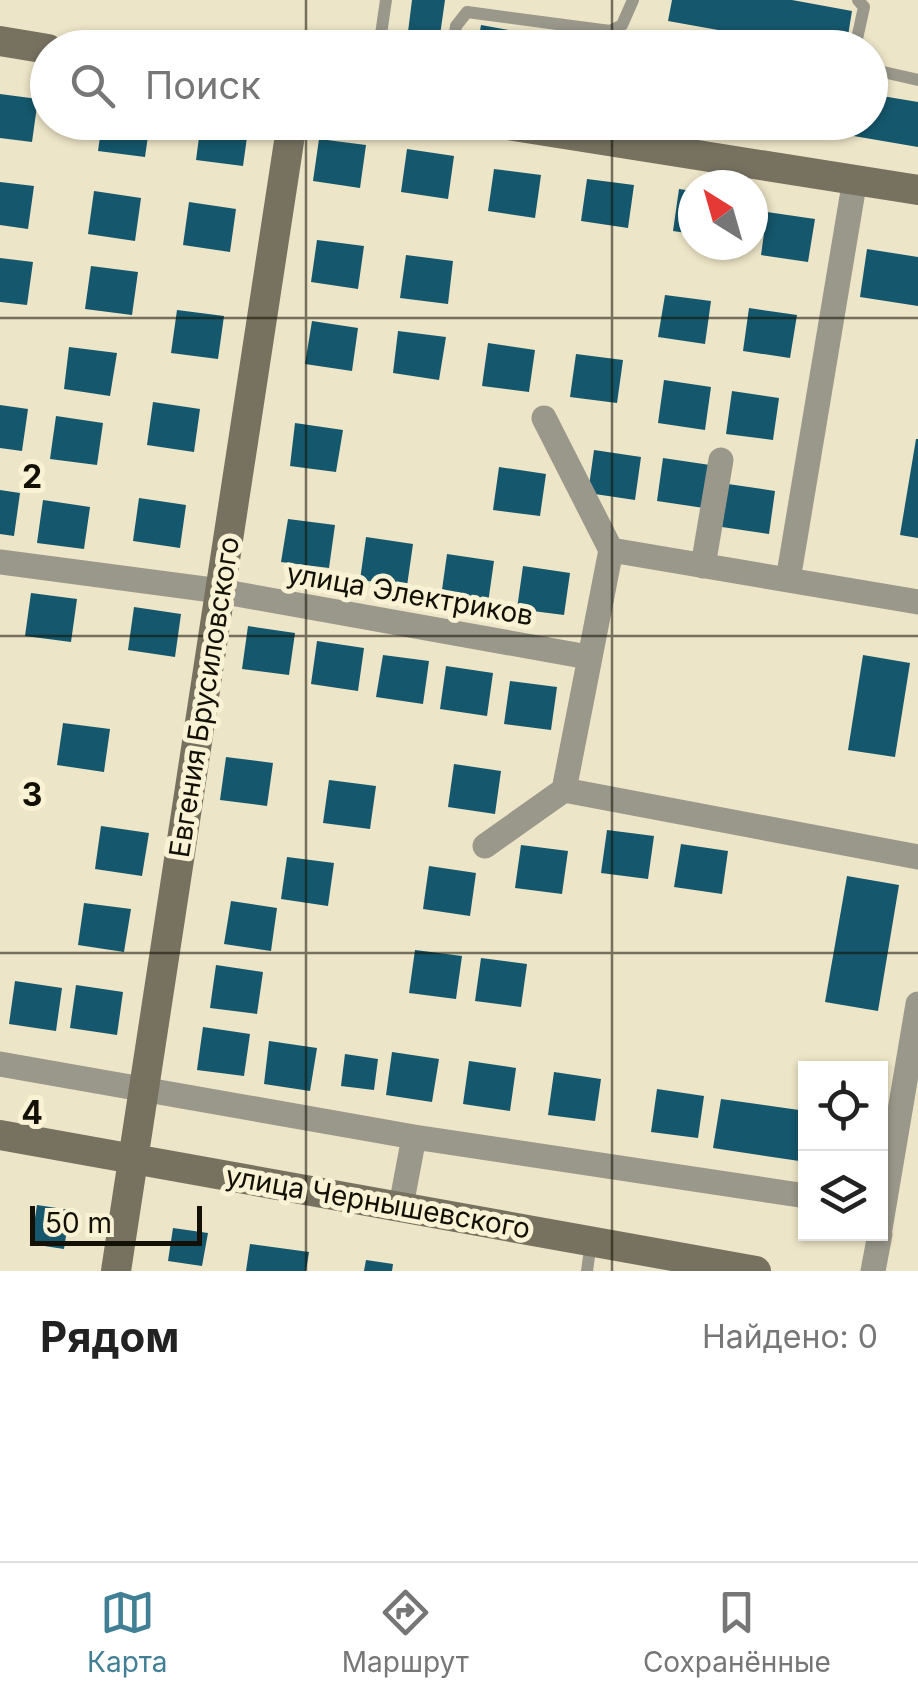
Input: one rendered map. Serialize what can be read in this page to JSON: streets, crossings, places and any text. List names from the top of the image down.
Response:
{
  "streets": {
    "street": ["улица Электриков", "Евгения Брусиловского", "улица Чернышевского"]
  },
  "crossings": [
    ["улица Электриков", "Евгения Брусиловского"],
    ["Евгения Брусиловского", "улица Чернышевского"]
  ],
  "scale_bar": "50 m",
  "north": "top left",
  "page": {
    "search": "Поиск",
    "scale": "50 m",
    "heading": ["Рядом", "Найдено: 0"],
    "nav": ["Карта", "Маршрут", "Сохранённые"]
  },
  "grid": {
    "rows": ["2", "3", "4"]
  }
}
